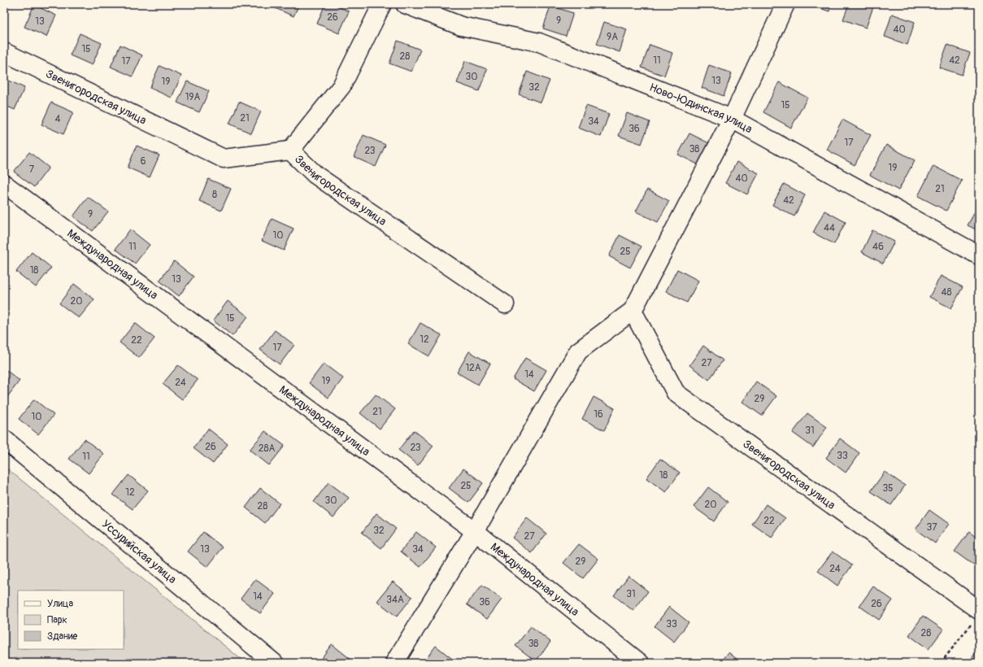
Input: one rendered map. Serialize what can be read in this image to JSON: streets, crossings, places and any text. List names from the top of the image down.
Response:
{
  "streets": {
    "street": [
      "Звенигородская улица",
      "Ново-Юдинская улица",
      "Международная улица",
      "Уссурийская улица"
    ]
  },
  "house_numbers": [
    "26",
    "9",
    "13",
    "40",
    "9А",
    "15",
    "28",
    "11",
    "42",
    "17",
    "30",
    "13",
    "19",
    "32",
    "19А",
    "15",
    "21",
    "4",
    "34",
    "36",
    "17",
    "38",
    "23",
    "6",
    "19",
    "7",
    "40",
    "21",
    "8",
    "42",
    "9",
    "44",
    "10",
    "11",
    "46",
    "25",
    "18",
    "13",
    "48",
    "20",
    "15",
    "12",
    "22",
    "17",
    "27",
    "12А",
    "14",
    "19",
    "24",
    "29",
    "21",
    "16",
    "10",
    "31",
    "26",
    "23",
    "28А",
    "33",
    "11",
    "18",
    "25",
    "35",
    "12",
    "30",
    "20",
    "28",
    "22",
    "37",
    "32",
    "27",
    "13",
    "34",
    "29",
    "24",
    "31",
    "14",
    "34А",
    "36",
    "26",
    "33",
    "28",
    "38"
  ],
  "legend": ["Улица", "Парк", "Здание"]
}
